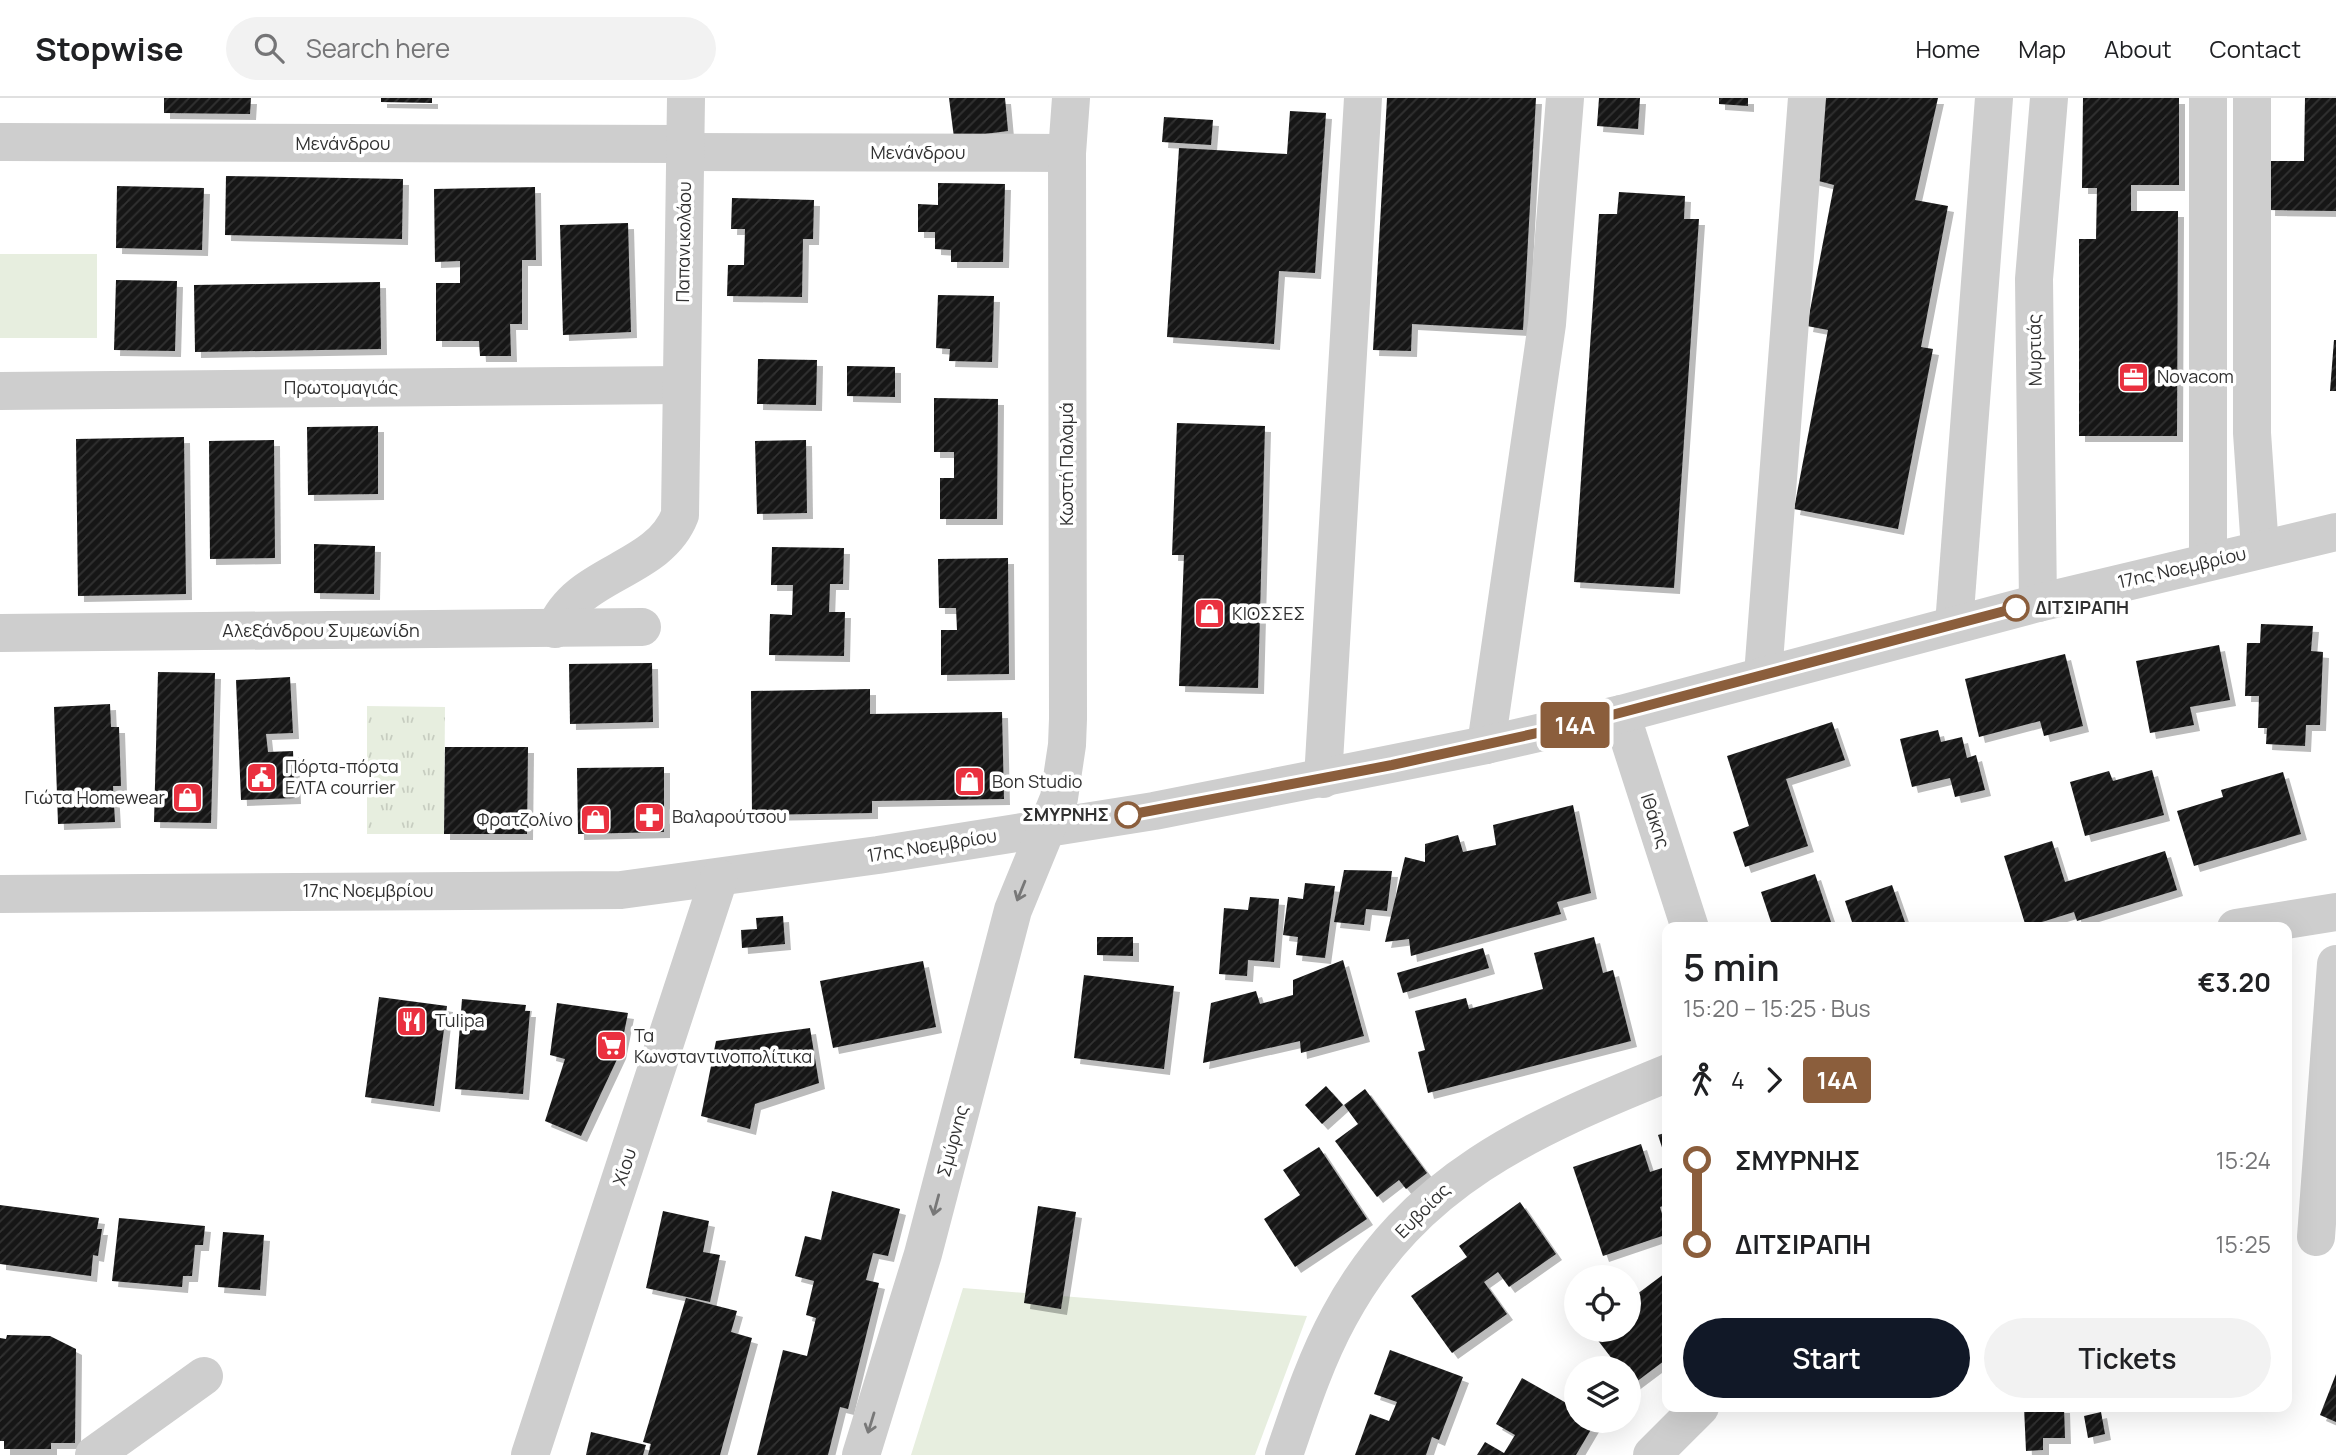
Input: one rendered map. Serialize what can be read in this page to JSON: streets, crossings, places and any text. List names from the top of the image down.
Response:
{
  "streets": {
    "street": [
      "Μενάνδρου",
      "Παπανικολάου",
      "Μυρτιάς",
      "Πρωτομαγιάς",
      "Κωστή Παλαμά",
      "17ης Νοεμβρίου",
      "Αλεξάνδρου Συμεωνίδη",
      "Ιθάκης",
      "Σμύρνης",
      "Χίου",
      "Ευβοίας"
    ]
  },
  "crossings": [
    ["Μενάνδρου", "Παπανικολάου"],
    ["Μενάνδρου", "Κωστή Παλαμά"],
    ["Παπανικολάου", "Πρωτομαγιάς"],
    ["Παπανικολάου", "Αλεξάνδρου Συμεωνίδη"],
    ["Μυρτιάς", "17ης Νοεμβρίου"],
    ["Κωστή Παλαμά", "17ης Νοεμβρίου"],
    ["Κωστή Παλαμά", "Σμύρνης"],
    ["17ης Νοεμβρίου", "Ιθάκης"],
    ["17ης Νοεμβρίου", "Σμύρνης"],
    ["17ης Νοεμβρίου", "Χίου"]
  ],
  "one_way": ["Σμύρνης"],
  "places": {
    "office": ["Novacom"],
    "other": ["ΔΙΤΣΙΡΑΠΗ", "ΣΜΥΡΝΗΣ"],
    "shop": [
      "ΚΙΟΣΣΕΣ",
      "Bon Studio",
      "Γιώτα Homewear",
      "Φρατζολίνο"
    ],
    "public building": ["Πόρτα-πόρτα ΕΛΤΑ courrier"],
    "pharmacy": ["Βαλαρούτσου"],
    "restaurant": ["Tulipa"],
    "supermarket": ["Τα Κωνσταντινοπολίτικα"]
  },
  "lines": ["bus line 14Α"],
  "page": {
    "header": "Stopwise",
    "search": "Search here",
    "nav": [
      "Home",
      "Map",
      "About",
      "Contact"
    ],
    "on_map": "14Α",
    "heading": ["5 min", "15:20 – 15:25 · Bus", "€3.20"],
    "legs": ["4", "14Α"],
    "list": [
      {
        "name": "ΣΜΥΡΝΗΣ",
        "value": "15:24"
      },
      {
        "name": "ΔΙΤΣΙΡΑΠΗ",
        "value": "15:25"
      }
    ],
    "buttons": ["Start", "Tickets"]
  }
}
